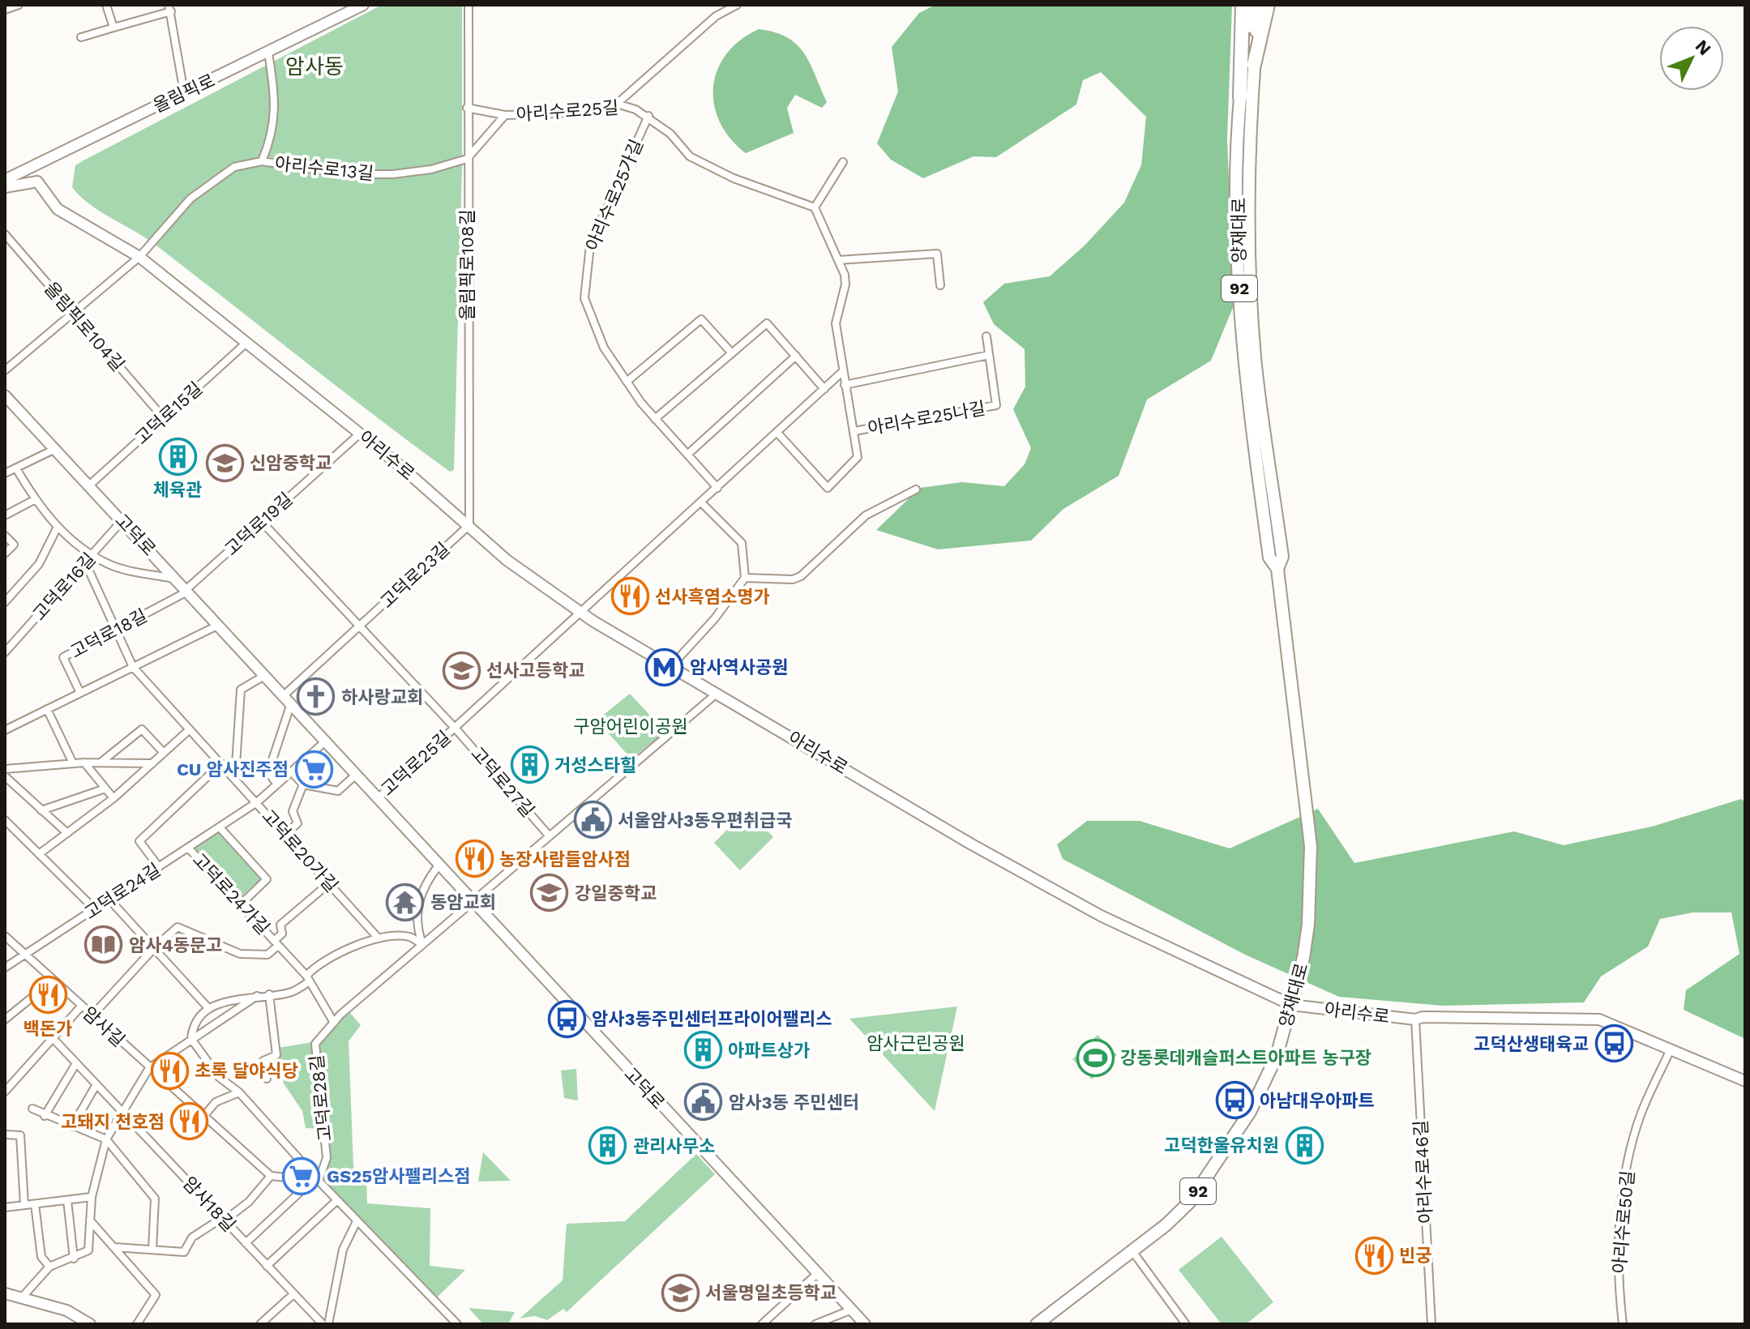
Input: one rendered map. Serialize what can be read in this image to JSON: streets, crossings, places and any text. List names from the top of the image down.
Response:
{
  "streets": {
    "main road": [
      "올림픽로",
      "양재대로",
      "92",
      "아리수로",
      "고덕로"
    ],
    "street": [
      "아리수로25길",
      "아리수로13길",
      "아리수로25가길",
      "올림픽로108길",
      "올림픽로104길",
      "고덕로15길",
      "아리수로25나길",
      "고덕로19길",
      "고덕로23길",
      "고덕로16길",
      "고덕로18길",
      "고덕로25길",
      "고덕로27길",
      "고덕로20가길",
      "고덕로24길",
      "고덕로24가길",
      "암사길",
      "고덕로28길",
      "아리수로46길",
      "암사18길",
      "아리수로50길"
    ]
  },
  "crossings": [
    ["아리수로25길", "아리수로13길"],
    ["아리수로25길", "아리수로25가길"],
    ["아리수로25길", "올림픽로108길"],
    ["아리수로13길", "올림픽로108길"],
    ["아리수로13길", "올림픽로104길"],
    ["아리수로13길", "아리수로"],
    ["양재대로", "아리수로"],
    ["올림픽로108길", "아리수로"],
    ["올림픽로108길", "고덕로23길"],
    ["올림픽로104길", "고덕로15길"],
    ["고덕로15길", "아리수로"],
    ["고덕로15길", "고덕로"],
    ["아리수로", "고덕로19길"],
    ["아리수로", "고덕로23길"],
    ["아리수로", "고덕로25길"],
    ["아리수로", "아리수로46길"],
    ["아리수로", "아리수로50길"],
    ["고덕로19길", "고덕로"],
    ["고덕로19길", "고덕로18길"],
    ["고덕로", "고덕로23길"],
    ["고덕로", "고덕로16길"],
    ["고덕로", "고덕로18길"],
    ["고덕로", "고덕로25길"],
    ["고덕로", "고덕로24길"],
    ["고덕로", "고덕로28길"],
    ["고덕로23길", "고덕로25길"],
    ["고덕로16길", "고덕로20가길"],
    ["고덕로18길", "고덕로20가길"],
    ["고덕로25길", "고덕로27길"],
    ["고덕로20가길", "고덕로24길"],
    ["고덕로20가길", "고덕로24가길"],
    ["고덕로24길", "고덕로24가길"],
    ["고덕로24길", "암사길"],
    ["고덕로24가길", "고덕로28길"]
  ],
  "districts": ["암사동"],
  "parks": ["구암어린이공원", "암사근린공원"],
  "places": {
    "building": [
      "체육관",
      "거성스타힐",
      "아파트상가",
      "고덕한울유치원",
      "관리사무소"
    ],
    "school or university": [
      "신암중학교",
      "선사고등학교",
      "강일중학교",
      "서울명일초등학교"
    ],
    "restaurant": [
      "선사흑염소명가",
      "농장사람들암사점",
      "백돈가",
      "초록 달야식당",
      "고돼지 천호점",
      "빈궁"
    ],
    "metro station": ["암사역사공원"],
    "church": ["하사랑교회"],
    "supermarket": ["CU 암사진주점", "GS25암사펠리스점"],
    "public building": ["서울암사3동우편취급국", "암사3동 주민센터"],
    "temple": ["동암교회"],
    "library": ["암사4동문고"],
    "bus stop": ["암사3동주민센터프라이어팰리스", "고덕산생태육교", "아남대우아파트"],
    "sports": ["강동롯데캐슬퍼스트아파트 농구장"]
  },
  "north": "top right"
}
